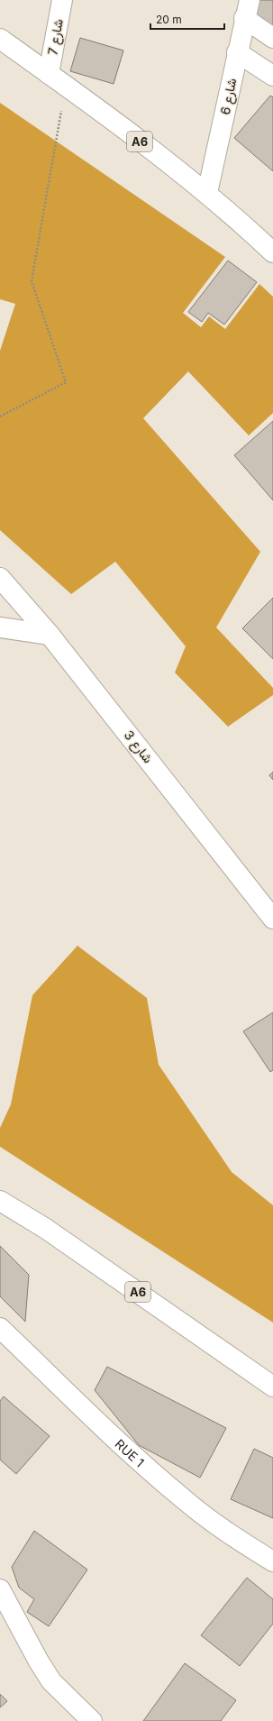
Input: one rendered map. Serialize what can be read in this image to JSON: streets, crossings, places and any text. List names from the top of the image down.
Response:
{
  "streets": {
    "main road": [
      "شارع 7",
      "شارع 6",
      "A6",
      "شارع 3",
      "RUE 1"
    ]
  },
  "crossings": [
    ["شارع 7", "A6"],
    ["شارع 6", "A6"]
  ],
  "scale_bar": "20 m"
}
